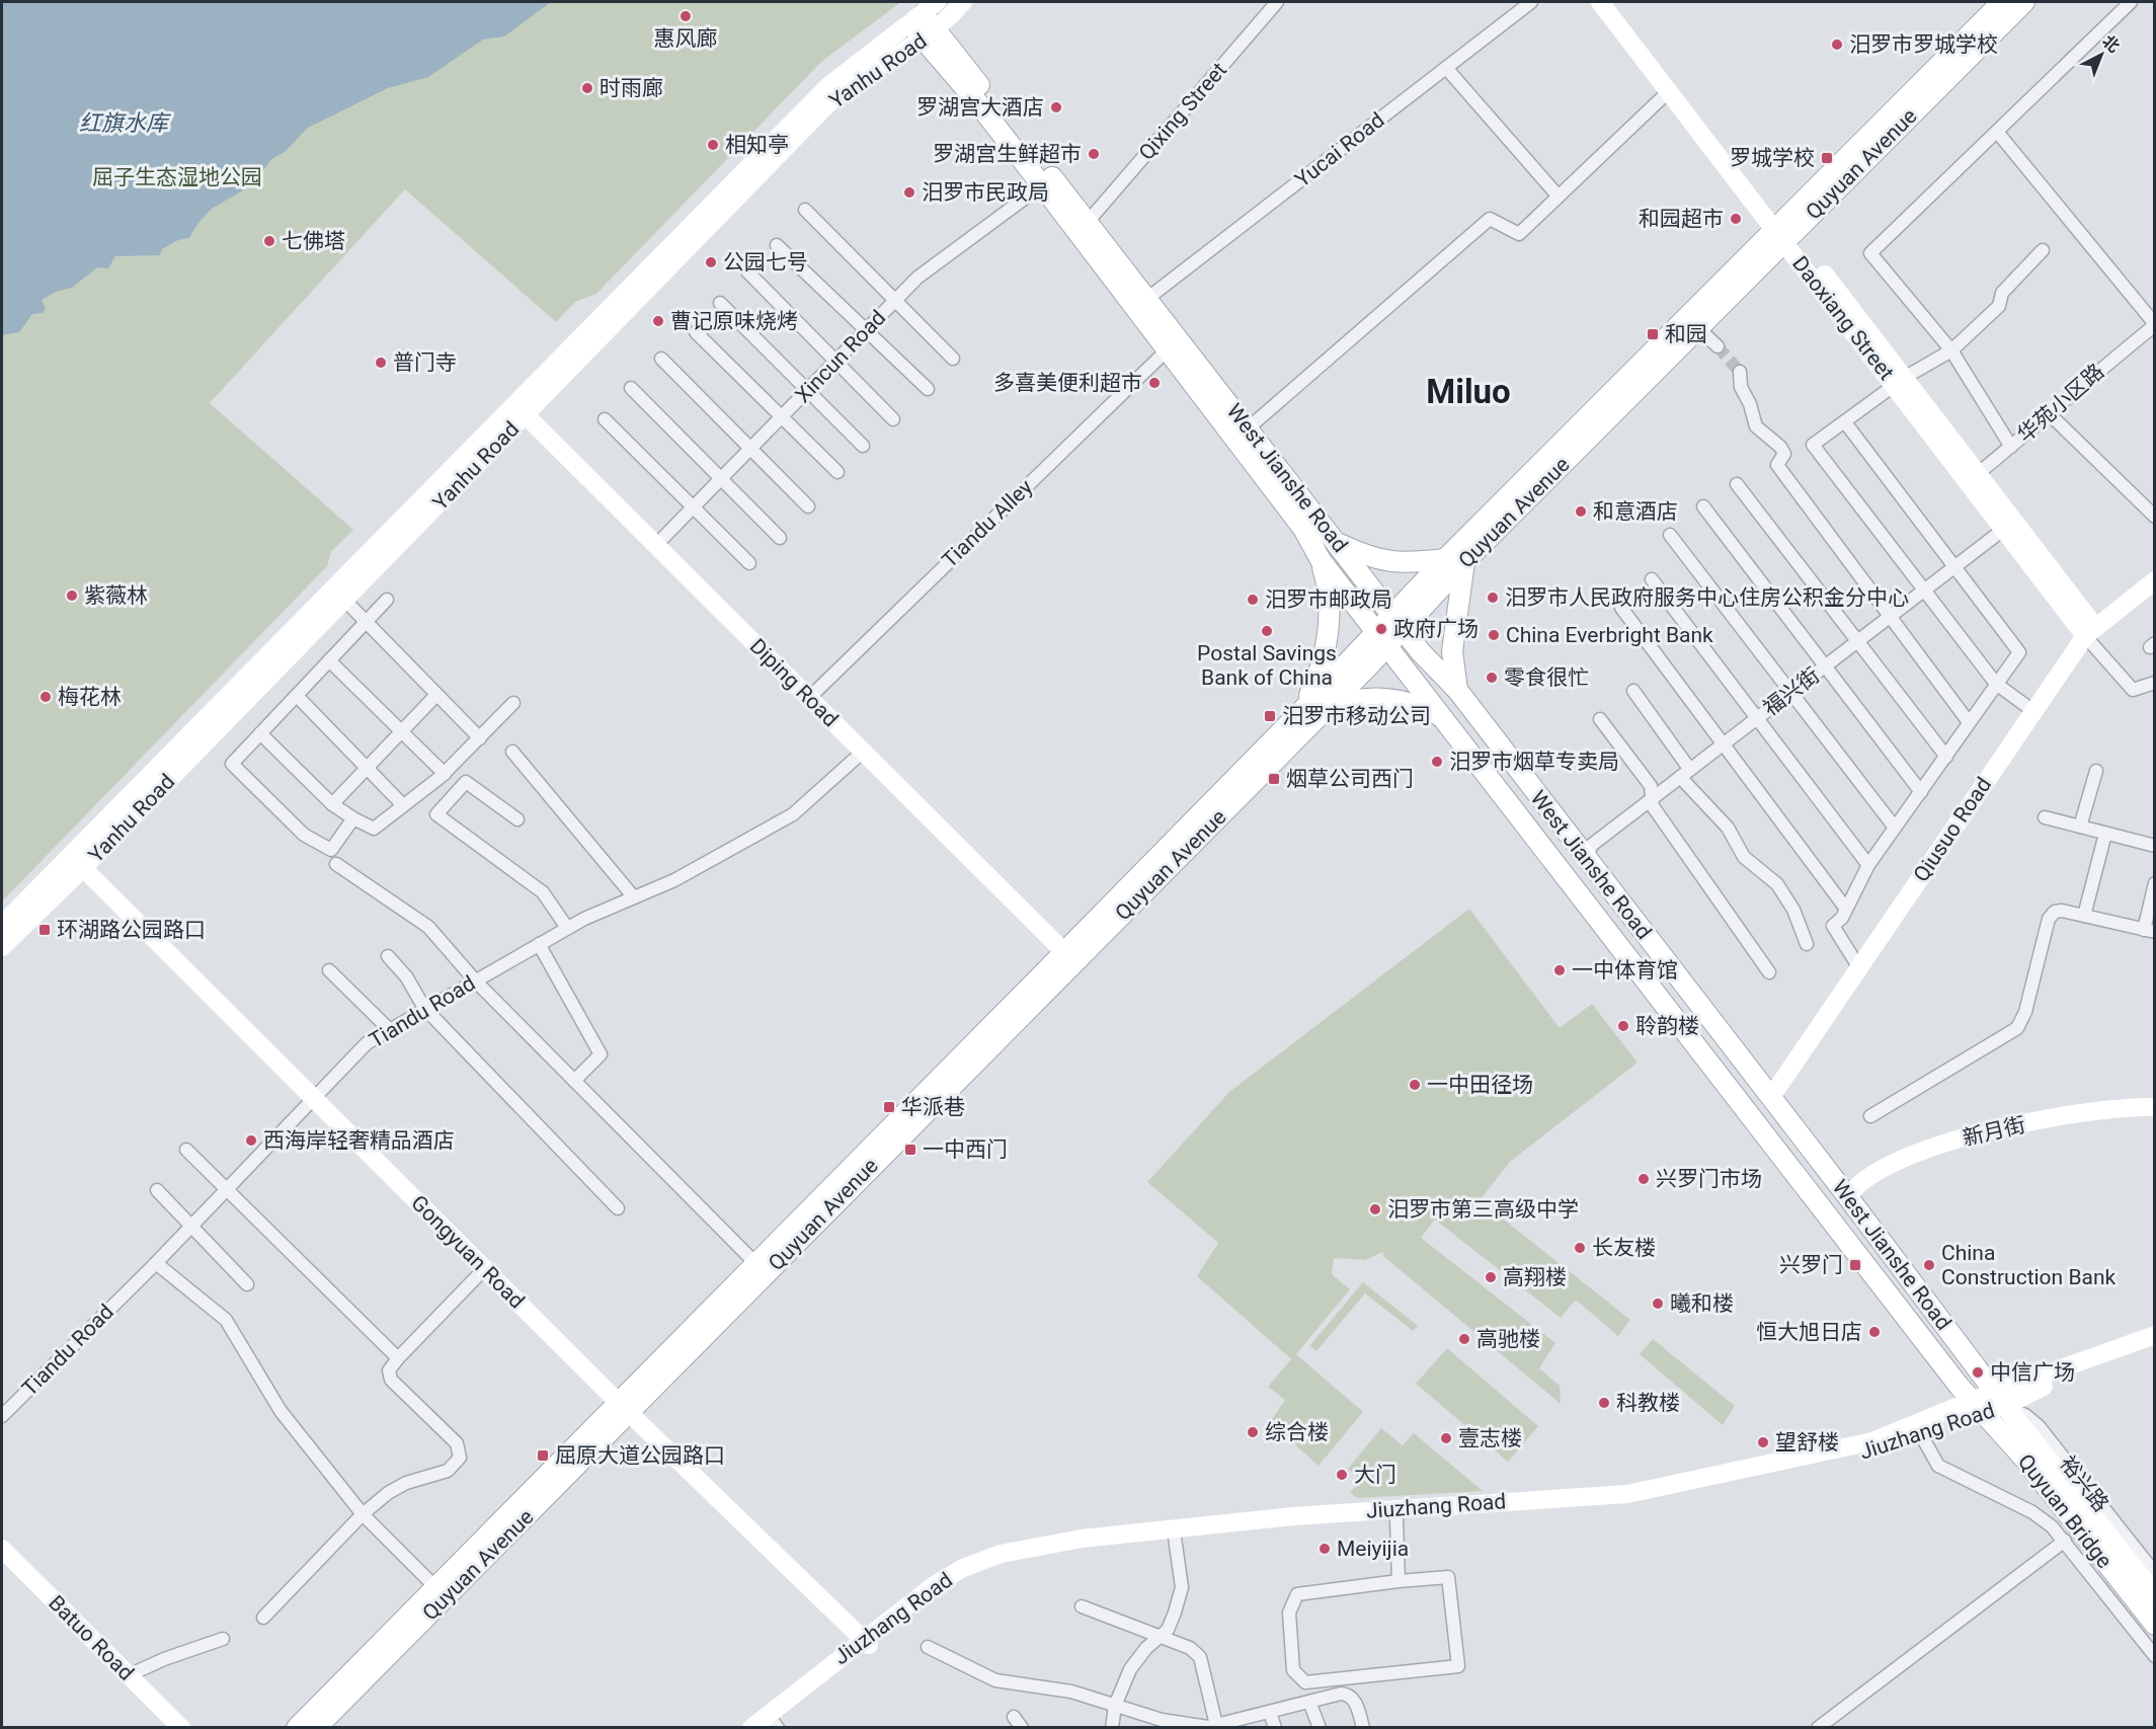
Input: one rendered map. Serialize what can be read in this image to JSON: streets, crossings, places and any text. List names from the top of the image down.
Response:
{
  "streets": {
    "main road": ["Quyuan Avenue", "West Jianshe Road", "Quyuan Bridge"],
    "street": [
      "Yanhu Road",
      "Qixing Street",
      "Yucai Road",
      "Daoxiang Street",
      "Xincun Road",
      "华苑小区路",
      "Tiandu Alley",
      "Diping Road",
      "福兴街",
      "Qiusuo Road",
      "Tiandu Road",
      "新月街",
      "Gongyuan Road",
      "Jiuzhang Road",
      "裕兴路",
      "Batuo Road"
    ]
  },
  "crossings": [
    ["Yanhu Road", "West Jianshe Road"],
    ["Yanhu Road", "Diping Road"],
    ["Yanhu Road", "Gongyuan Road"],
    ["Qixing Street", "West Jianshe Road"],
    ["Yucai Road", "West Jianshe Road"],
    ["Quyuan Avenue", "Daoxiang Street"],
    ["Quyuan Avenue", "West Jianshe Road"],
    ["Quyuan Avenue", "Diping Road"],
    ["Quyuan Avenue", "Gongyuan Road"],
    ["Daoxiang Street", "华苑小区路"],
    ["Daoxiang Street", "福兴街"],
    ["Daoxiang Street", "Qiusuo Road"],
    ["Xincun Road", "West Jianshe Road"],
    ["Xincun Road", "Diping Road"],
    ["West Jianshe Road", "Tiandu Alley"],
    ["West Jianshe Road", "福兴街"],
    ["West Jianshe Road", "Qiusuo Road"],
    ["West Jianshe Road", "新月街"],
    ["West Jianshe Road", "Jiuzhang Road"],
    ["West Jianshe Road", "裕兴路"],
    ["West Jianshe Road", "Quyuan Bridge"],
    ["Tiandu Alley", "Diping Road"],
    ["Diping Road", "Tiandu Road"],
    ["Tiandu Road", "Gongyuan Road"],
    ["Gongyuan Road", "Jiuzhang Road"],
    ["Jiuzhang Road", "裕兴路"],
    ["Jiuzhang Road", "Quyuan Bridge"],
    ["裕兴路", "Quyuan Bridge"]
  ],
  "districts": ["Miluo"],
  "water": ["红旗水库"],
  "parks": ["屈子生态湿地公园"],
  "places": {
    "other": [
      "惠风廊",
      "汨罗市罗城学校",
      "时雨廊",
      "罗湖宫大酒店",
      "相知亭",
      "罗湖宫生鲜超市",
      "汨罗市民政局",
      "和园超市",
      "七佛塔",
      "公园七号",
      "曹记原味烧烤",
      "普门寺",
      "多喜美便利超市",
      "和意酒店",
      "紫薇林",
      "汨罗市人民政府服务中心住房公积金分中心",
      "汨罗市邮政局",
      "政府广场",
      "Postal Savings Bank of China",
      "China Everbright Bank",
      "零食很忙",
      "梅花林",
      "汨罗市烟草专卖局",
      "一中体育馆",
      "聆韵楼",
      "一中田径场",
      "西海岸轻奢精品酒店",
      "兴罗门市场",
      "汨罗市第三高级中学",
      "长友楼",
      "China Construction Bank",
      "高翔楼",
      "曦和楼",
      "恒大旭日店",
      "高驰楼",
      "中信广场",
      "科教楼",
      "综合楼",
      "壹志楼",
      "望舒楼",
      "大门",
      "Meiyijia"
    ],
    "transit": [
      "罗城学校",
      "和园",
      "汨罗市移动公司",
      "烟草公司西门",
      "环湖路公园路口",
      "华派巷",
      "一中西门",
      "兴罗门",
      "屈原大道公园路口"
    ]
  },
  "north": "top right"
}
